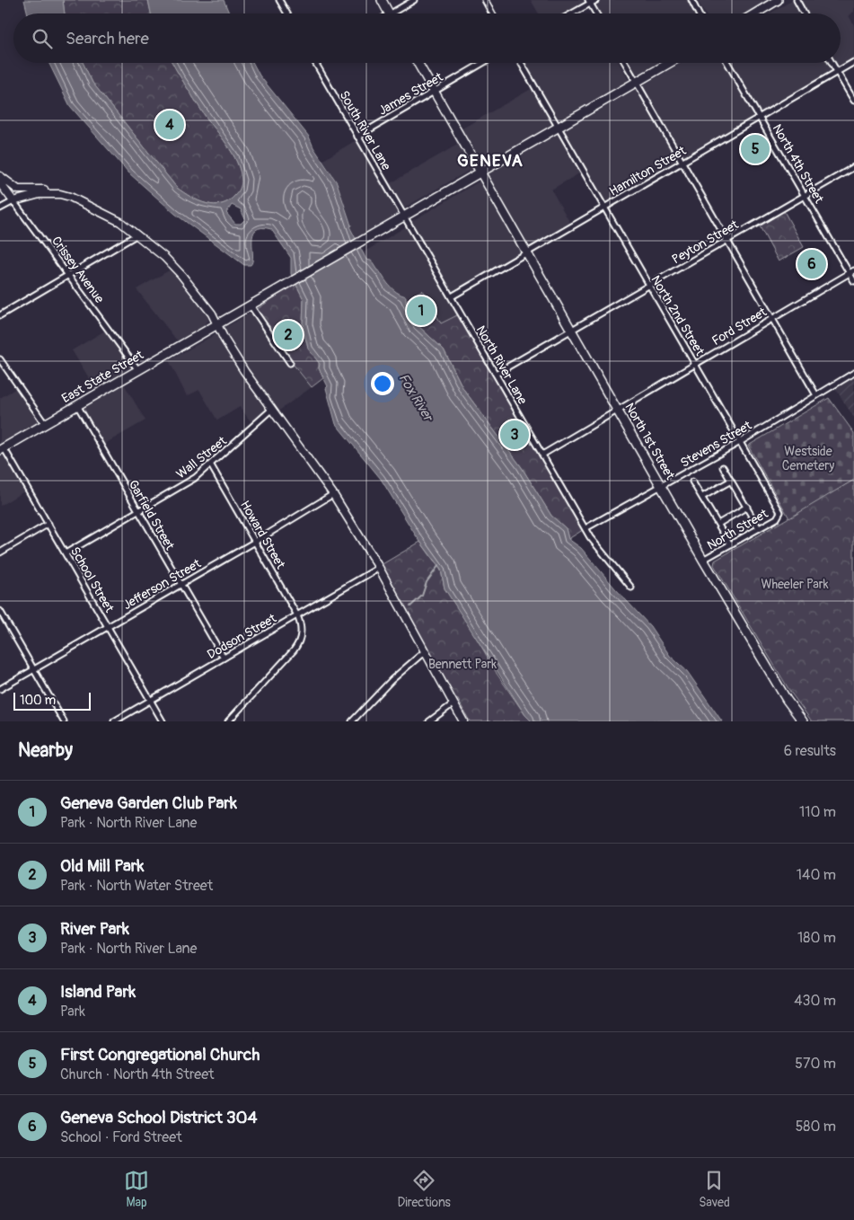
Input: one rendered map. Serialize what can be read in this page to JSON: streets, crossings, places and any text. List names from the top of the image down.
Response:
{
  "streets": {
    "main road": ["Crissey Avenue", "East State Street", "North 1st Street"],
    "street": [
      "James Street",
      "South River Lane",
      "North 4th Street",
      "Hamilton Street",
      "Peyton Street",
      "North 2nd Street",
      "Ford Street",
      "North River Lane",
      "Stevens Street",
      "Wall Street",
      "Garfield Street",
      "North Street",
      "Howard Street",
      "School Street",
      "Jefferson Street",
      "Dodson Street"
    ]
  },
  "crossings": [
    ["James Street", "South River Lane"],
    ["James Street", "North 1st Street"],
    ["South River Lane", "North River Lane"],
    ["South River Lane", "East State Street"],
    ["North 4th Street", "Hamilton Street"],
    ["North 4th Street", "Peyton Street"],
    ["North 4th Street", "Ford Street"],
    ["Hamilton Street", "North 2nd Street"],
    ["Hamilton Street", "North River Lane"],
    ["Hamilton Street", "North 1st Street"],
    ["Peyton Street", "North 2nd Street"],
    ["Peyton Street", "North River Lane"],
    ["Peyton Street", "North 1st Street"],
    ["Crissey Avenue", "East State Street"],
    ["North 2nd Street", "Ford Street"],
    ["North 2nd Street", "East State Street"],
    ["North 2nd Street", "Stevens Street"],
    ["North 2nd Street", "North Street"],
    ["Ford Street", "North River Lane"],
    ["Ford Street", "North 1st Street"],
    ["North River Lane", "East State Street"],
    ["North River Lane", "Stevens Street"],
    ["East State Street", "North 1st Street"],
    ["East State Street", "Garfield Street"],
    ["East State Street", "School Street"],
    ["North 1st Street", "Stevens Street"],
    ["North 1st Street", "North Street"],
    ["Wall Street", "Garfield Street"],
    ["Wall Street", "Howard Street"],
    ["Wall Street", "School Street"],
    ["Garfield Street", "Jefferson Street"],
    ["Garfield Street", "Dodson Street"],
    ["Howard Street", "Jefferson Street"],
    ["Howard Street", "Dodson Street"],
    ["School Street", "Jefferson Street"],
    ["School Street", "Dodson Street"]
  ],
  "districts": ["GENEVA"],
  "water": ["Fox River"],
  "parks": ["Westside Cemetery", "Wheeler Park", "Bennett Park"],
  "scale_bar": "100 m",
  "page": {
    "search": "Search here",
    "pins": [
      "4",
      "5",
      "6",
      "1",
      "2",
      "3"
    ],
    "scale": "100 m",
    "heading": ["Nearby", "6 results"],
    "list": [
      {
        "mark": "1",
        "name": "Geneva Garden Club Park",
        "note": "Park · North River Lane",
        "value": "110 m"
      },
      {
        "mark": "2",
        "name": "Old Mill Park",
        "note": "Park · North Water Street",
        "value": "140 m"
      },
      {
        "mark": "3",
        "name": "River Park",
        "note": "Park · North River Lane",
        "value": "180 m"
      },
      {
        "mark": "4",
        "name": "Island Park",
        "note": "Park",
        "value": "430 m"
      },
      {
        "mark": "5",
        "name": "First Congregational Church",
        "note": "Church · North 4th Street",
        "value": "570 m"
      },
      {
        "mark": "6",
        "name": "Geneva School District 304",
        "note": "School · Ford Street",
        "value": "580 m"
      }
    ],
    "nav": ["Map", "Directions", "Saved"]
  }
}
